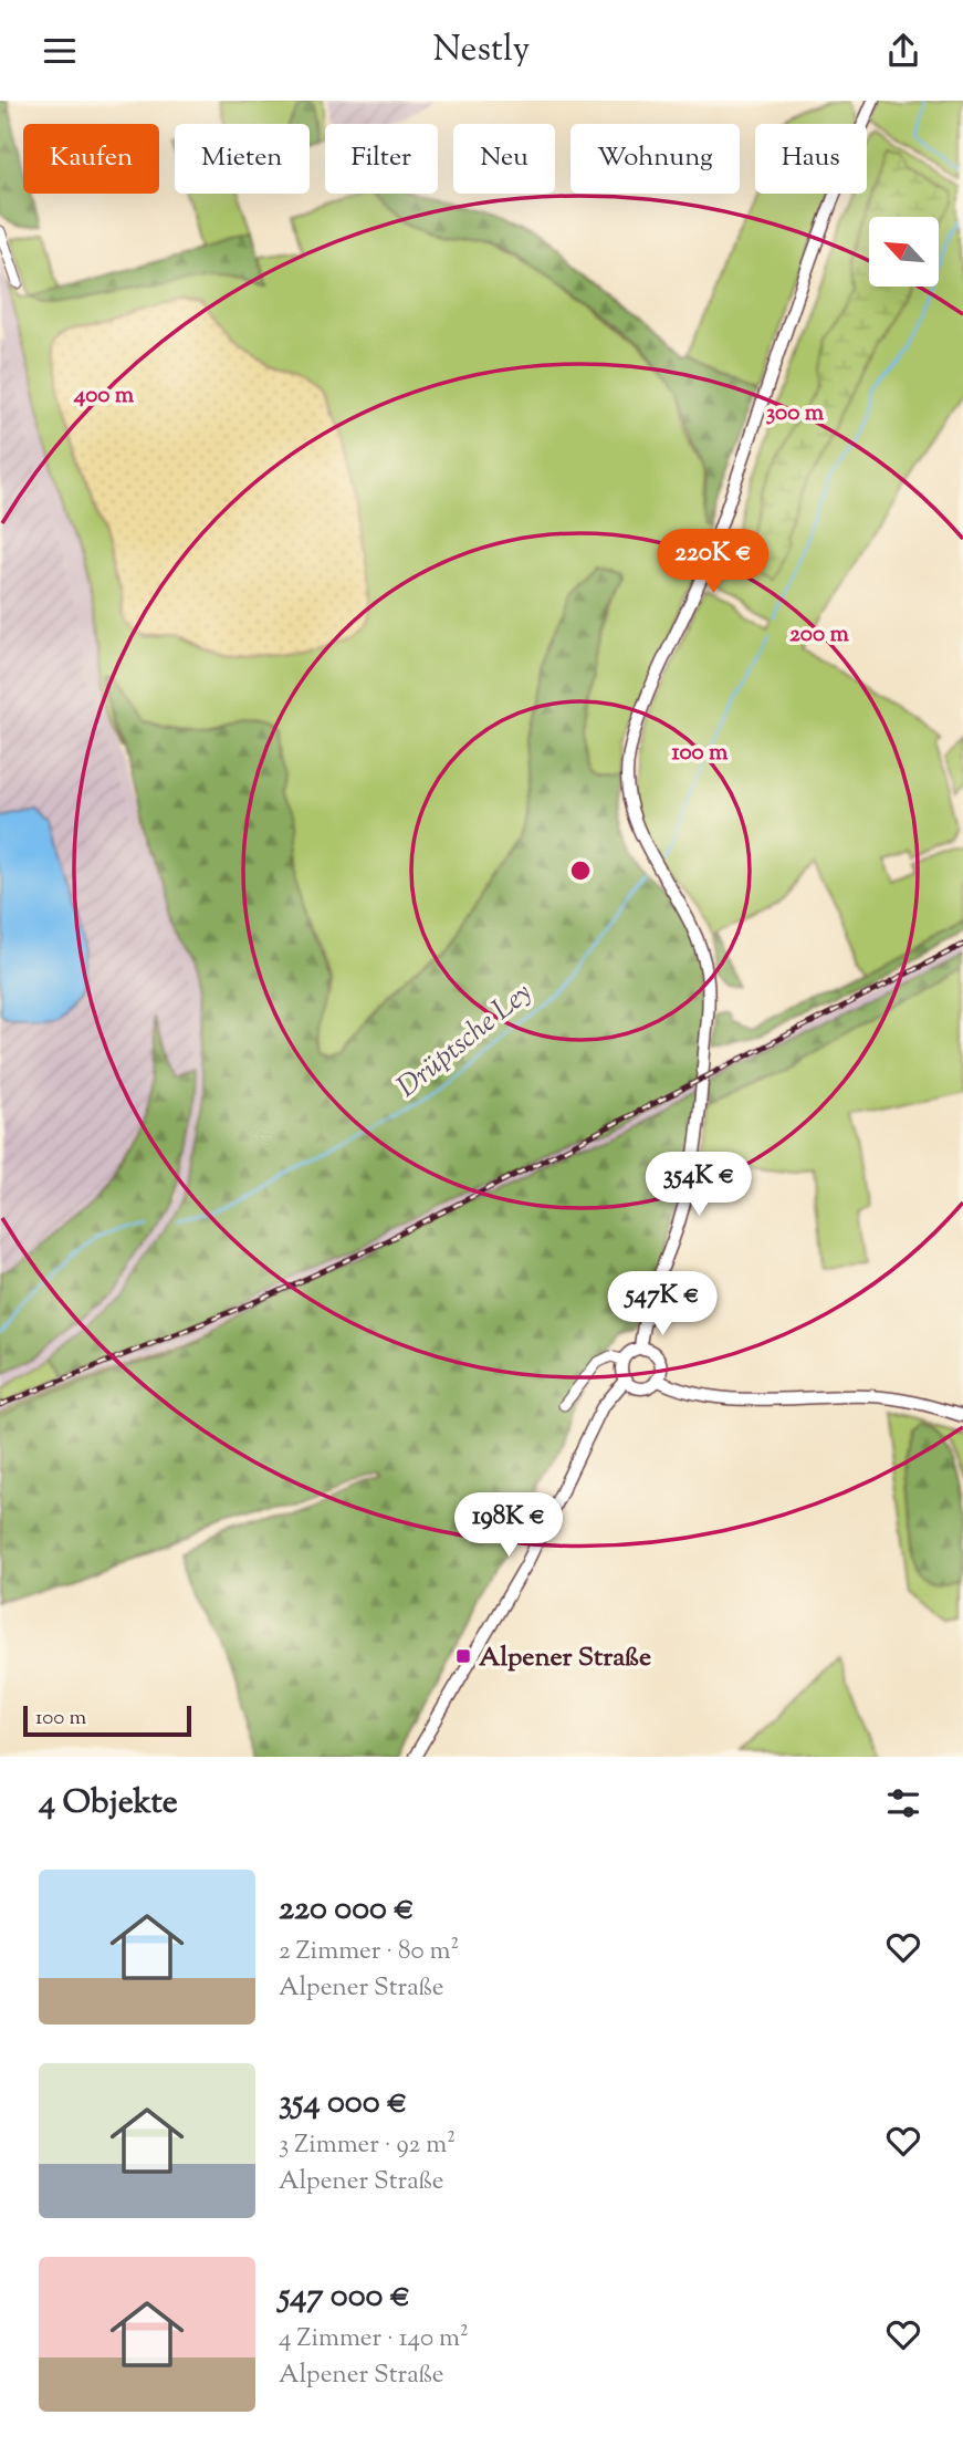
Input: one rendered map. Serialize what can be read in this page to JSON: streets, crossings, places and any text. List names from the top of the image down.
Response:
{
  "water": ["Drüptsche Ley"],
  "places": {
    "transit": ["Alpener Straße"]
  },
  "scale_bar": "100 m",
  "north": "top left",
  "page": {
    "header": "Nestly",
    "chip": [
      "Kaufen",
      "Mieten",
      "Filter",
      "Neu",
      "Wohnung",
      "Haus"
    ],
    "price": [
      "220K €",
      "354K €",
      "547K €",
      "198K €"
    ],
    "scale": "100 m",
    "heading": "4 Objekte",
    "list": [
      {
        "name": "220 000 €",
        "note": "2 Zimmer · 80 m² · Alpener Straße"
      },
      {
        "name": "354 000 €",
        "note": "3 Zimmer · 92 m² · Alpener Straße"
      },
      {
        "name": "547 000 €",
        "note": "4 Zimmer · 140 m² · Alpener Straße"
      }
    ]
  },
  "rings": [
    "400 m",
    "300 m",
    "200 m",
    "100 m"
  ]
}
